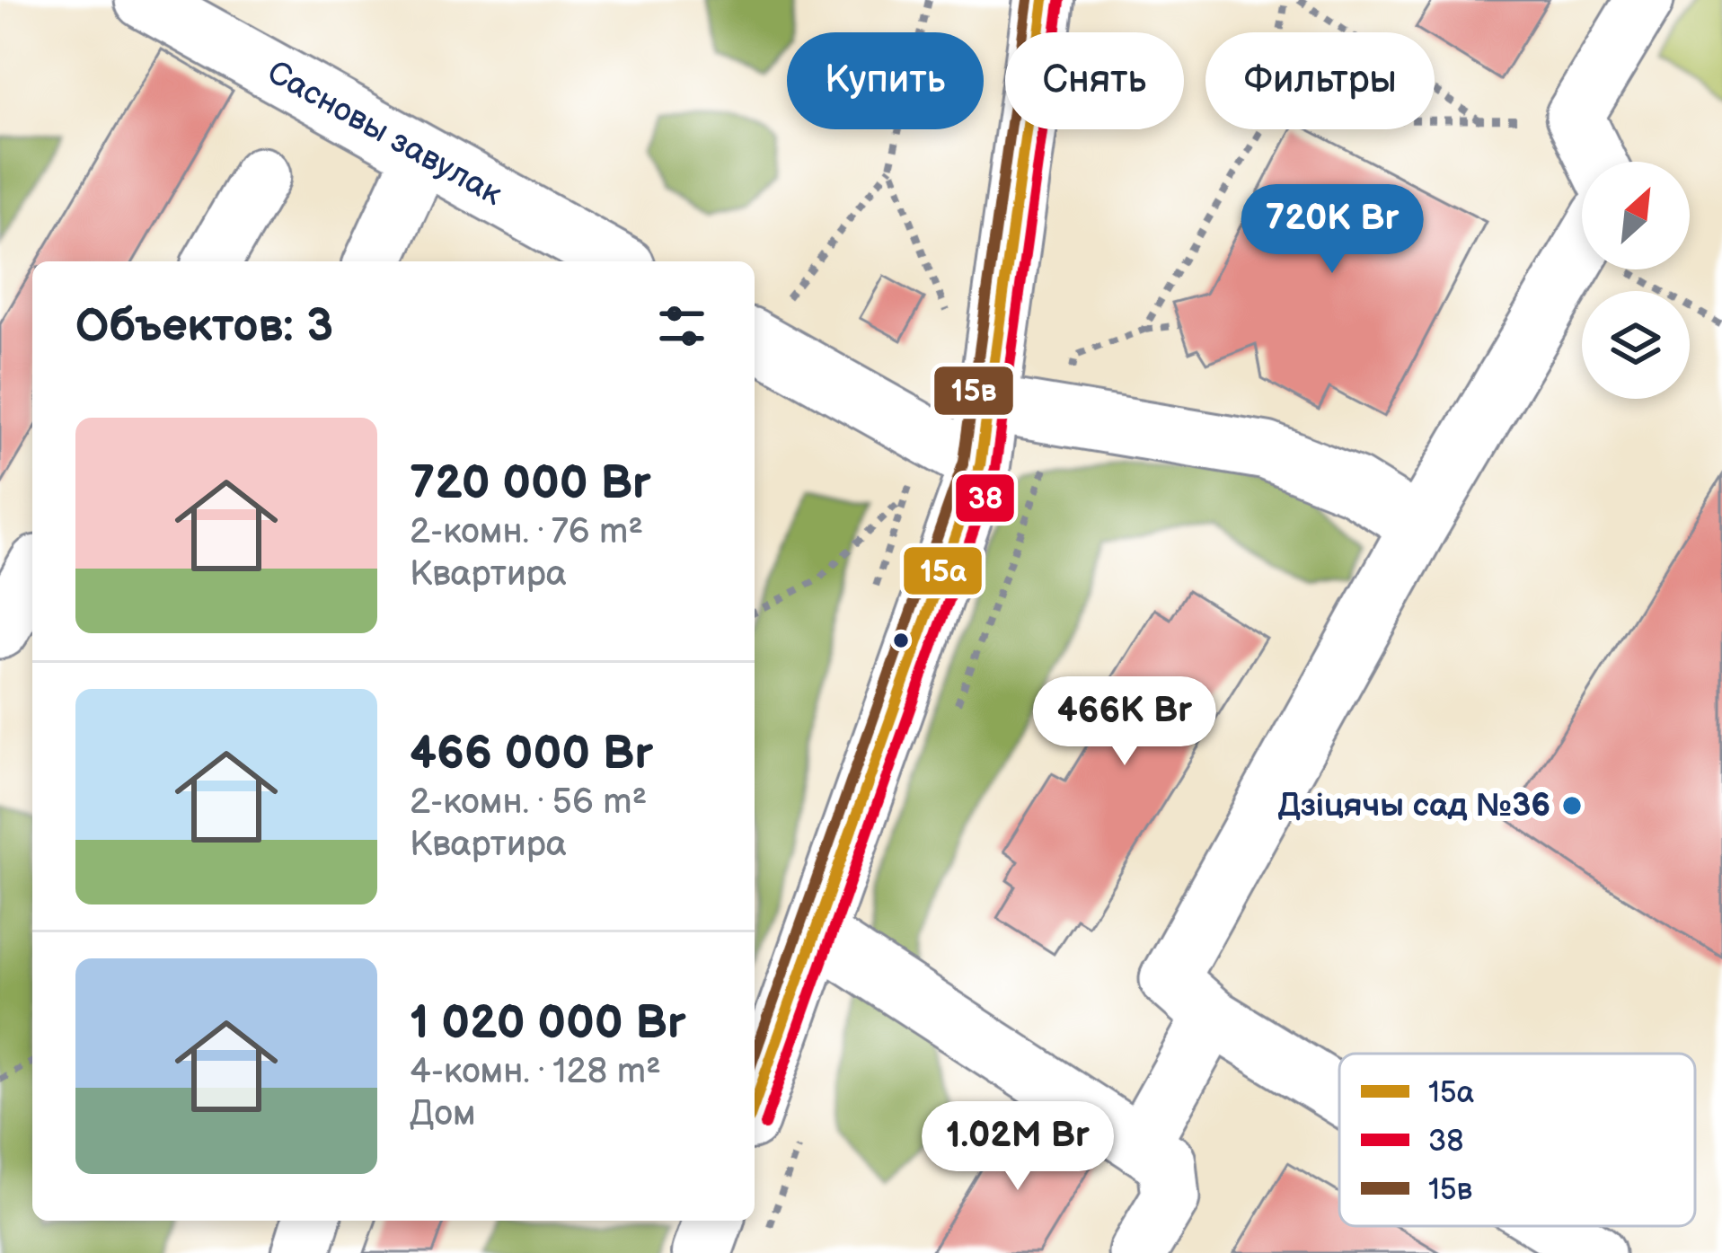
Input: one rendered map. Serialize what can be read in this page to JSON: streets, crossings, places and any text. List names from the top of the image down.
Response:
{
  "streets": {
    "street": ["Сасновы завулак"]
  },
  "places": ["Дзіцячы сад №36"],
  "lines": ["transit line 15а", "transit line 15в", "transit line 38"],
  "legend": ["15а", "38", "15в"],
  "north": "top right",
  "page": {
    "chip": ["Купить", "Снять", "Фильтры"],
    "price": ["720K Br", "466K Br", "1.02M Br"],
    "heading": "Объектов: 3",
    "list": [
      {
        "name": "720 000 Br",
        "note": "2-комн. · 76 m² · Квартира"
      },
      {
        "name": "466 000 Br",
        "note": "2-комн. · 56 m² · Квартира"
      },
      {
        "name": "1 020 000 Br",
        "note": "4-комн. · 128 m² · Дом"
      }
    ]
  }
}
